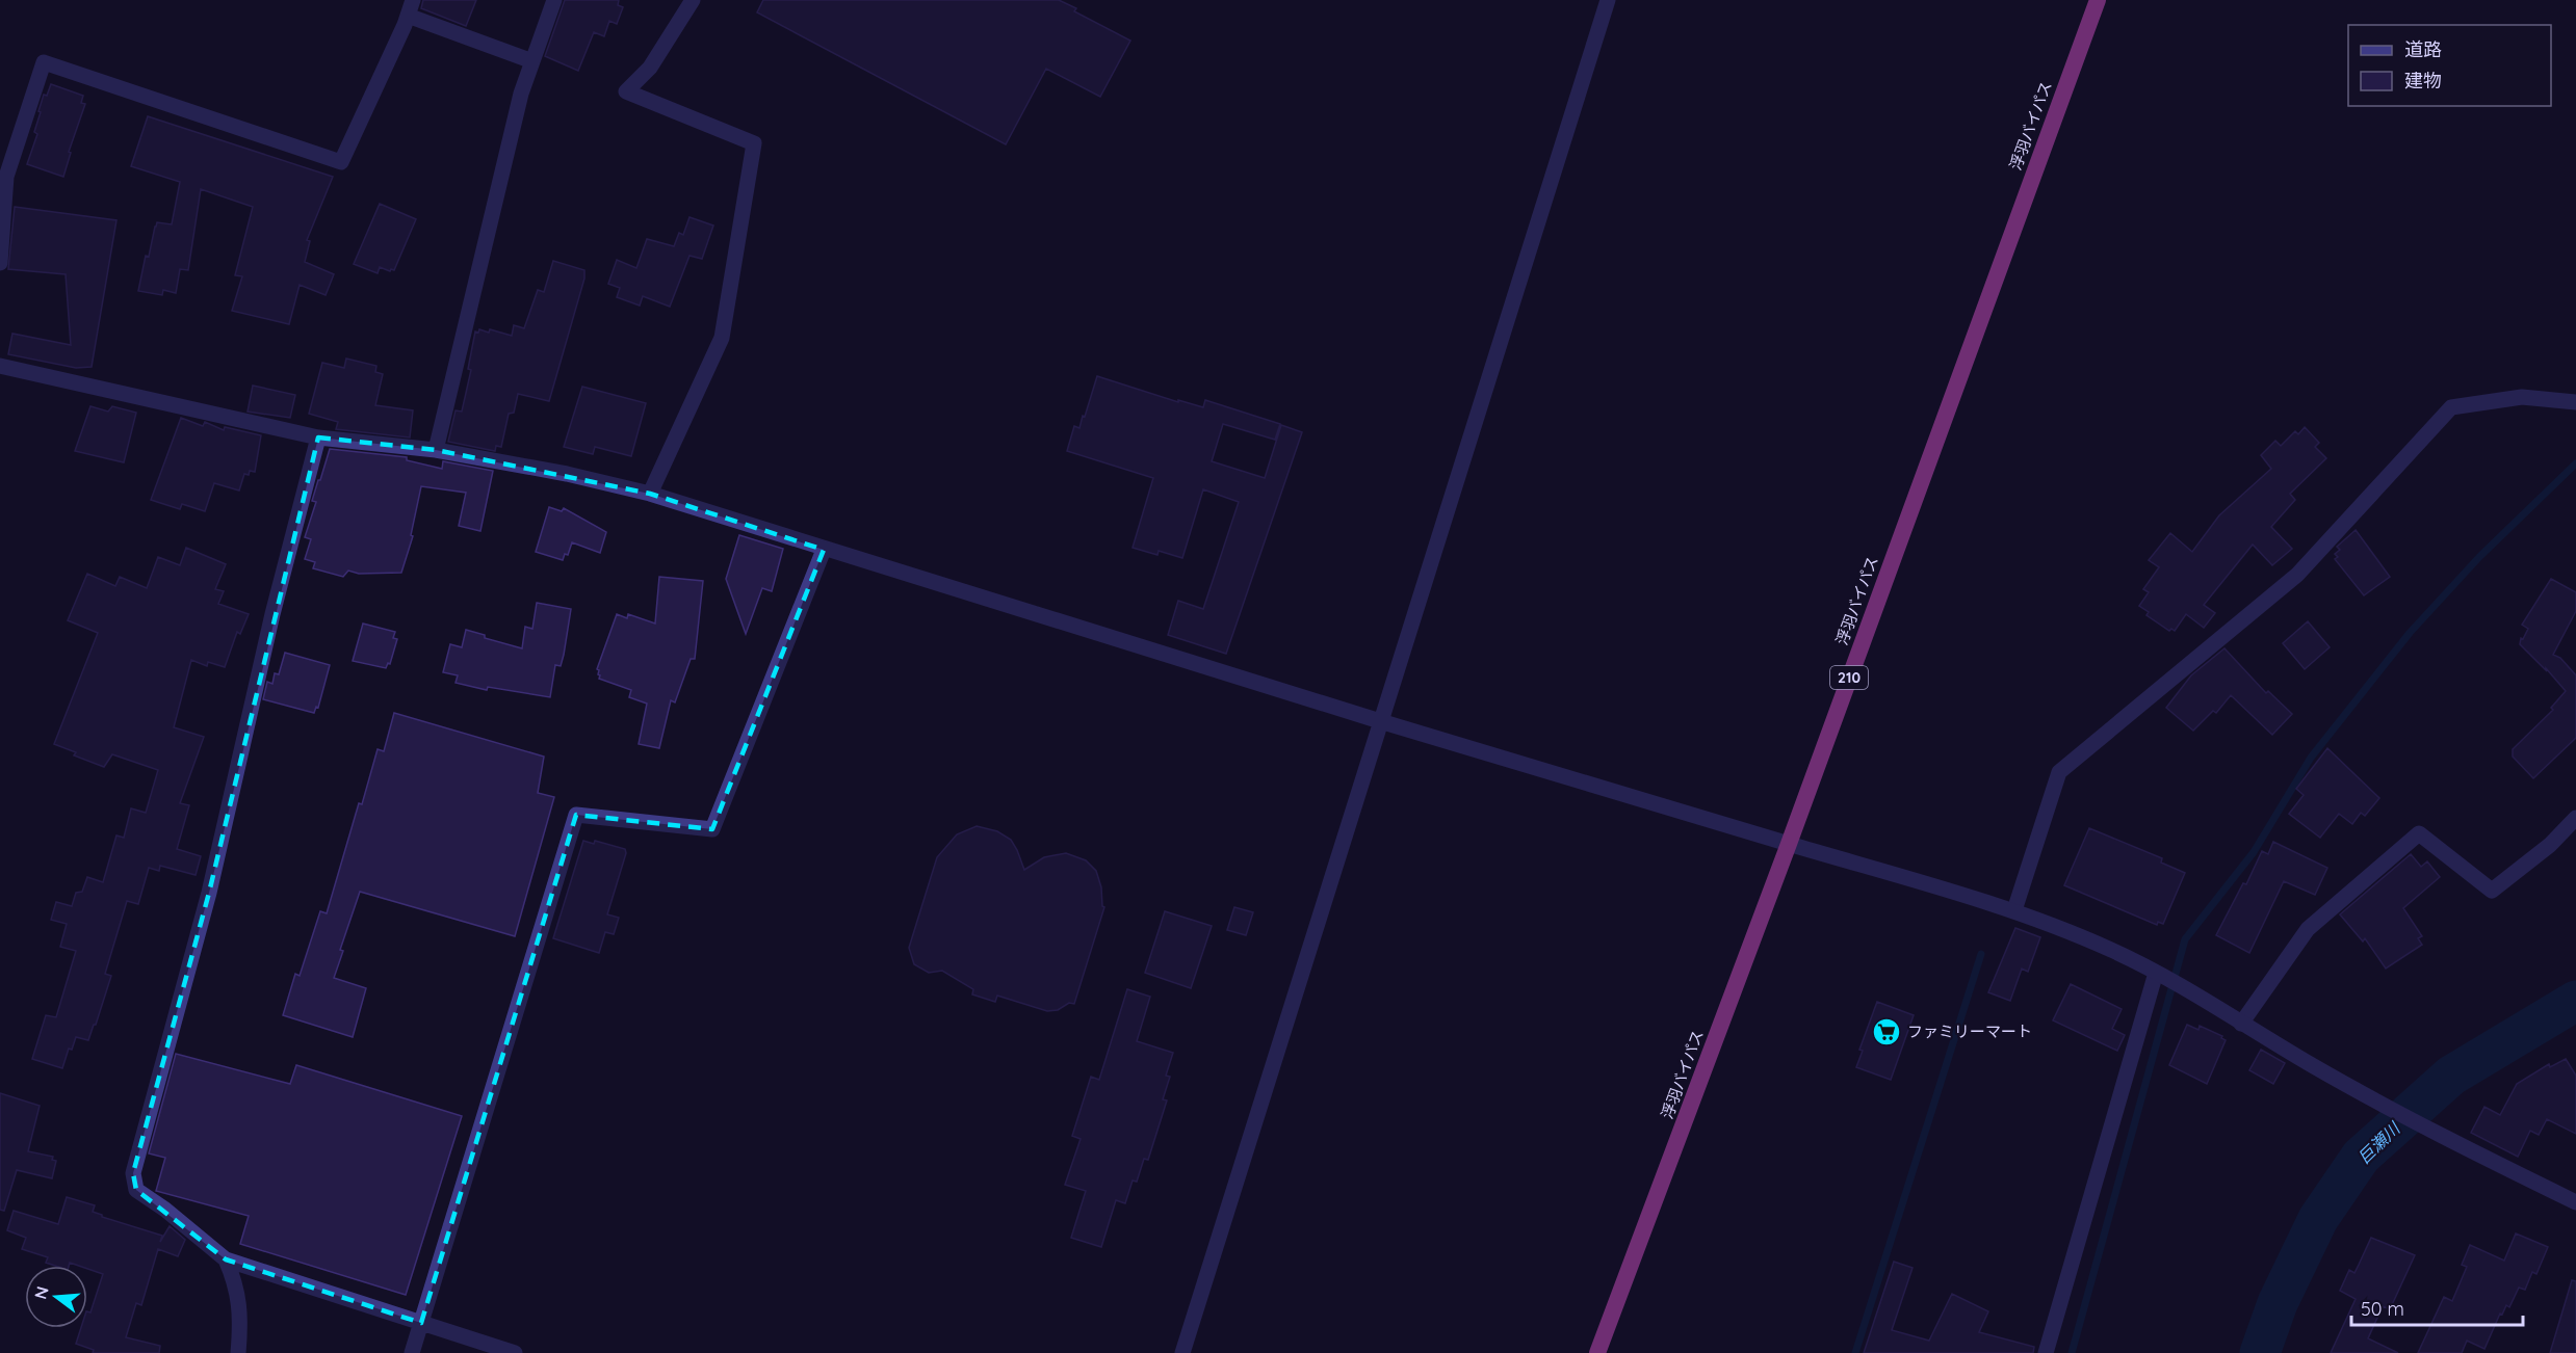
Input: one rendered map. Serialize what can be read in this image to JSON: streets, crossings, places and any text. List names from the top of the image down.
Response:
{
  "streets": {
    "highway": ["浮羽バイパス", "210"]
  },
  "water": ["巨瀬川"],
  "places": {
    "supermarket": ["ファミリーマート"]
  },
  "legend": ["道路", "建物"],
  "scale_bar": "50 m",
  "north": "left"
}
